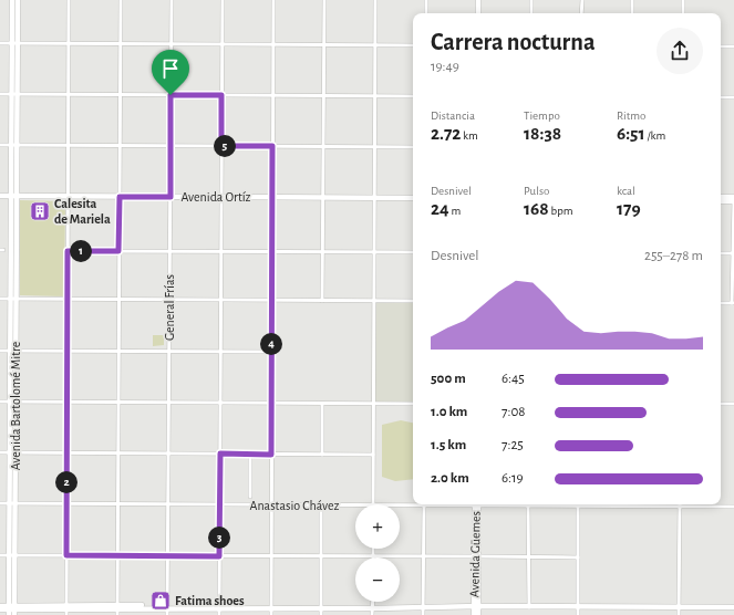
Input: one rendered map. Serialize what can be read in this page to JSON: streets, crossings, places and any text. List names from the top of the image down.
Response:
{
  "streets": {
    "main road": ["Avenida Ortíz", "Avenida Bartolomé Mitre", "Avenida Güemes"],
    "street": ["General Frías", "Anastasio Chávez"]
  },
  "crossings": [
    ["Avenida Ortíz", "General Frías"],
    ["Avenida Ortíz", "Avenida Bartolomé Mitre"],
    ["General Frías", "Anastasio Chávez"],
    ["Avenida Bartolomé Mitre", "Anastasio Chávez"]
  ],
  "places": {
    "building": ["Calesita de Mariela"],
    "shop": ["Fatima shoes"]
  },
  "page": {
    "heading": ["Carrera nocturna", "19:49"],
    "stats": [
      ["Distancia", "2.72 km"],
      ["Tiempo", "18:38"],
      ["Ritmo", "6:51 /km"],
      ["Desnivel", "24 m"],
      ["Pulso", "168 bpm"],
      ["kcal", "179"]
    ],
    "pins": [
      "5",
      "1",
      "4",
      "2",
      "3"
    ],
    "chart": ["Desnivel", "255–278 m"],
    "list": [
      {
        "name": "500 m",
        "note": "6:45"
      },
      {
        "name": "1.0 km",
        "note": "7:08"
      },
      {
        "name": "1.5 km",
        "note": "7:25"
      },
      {
        "name": "2.0 km",
        "note": "6:19"
      }
    ],
    "map_buttons": ["+", "−"]
  }
}
